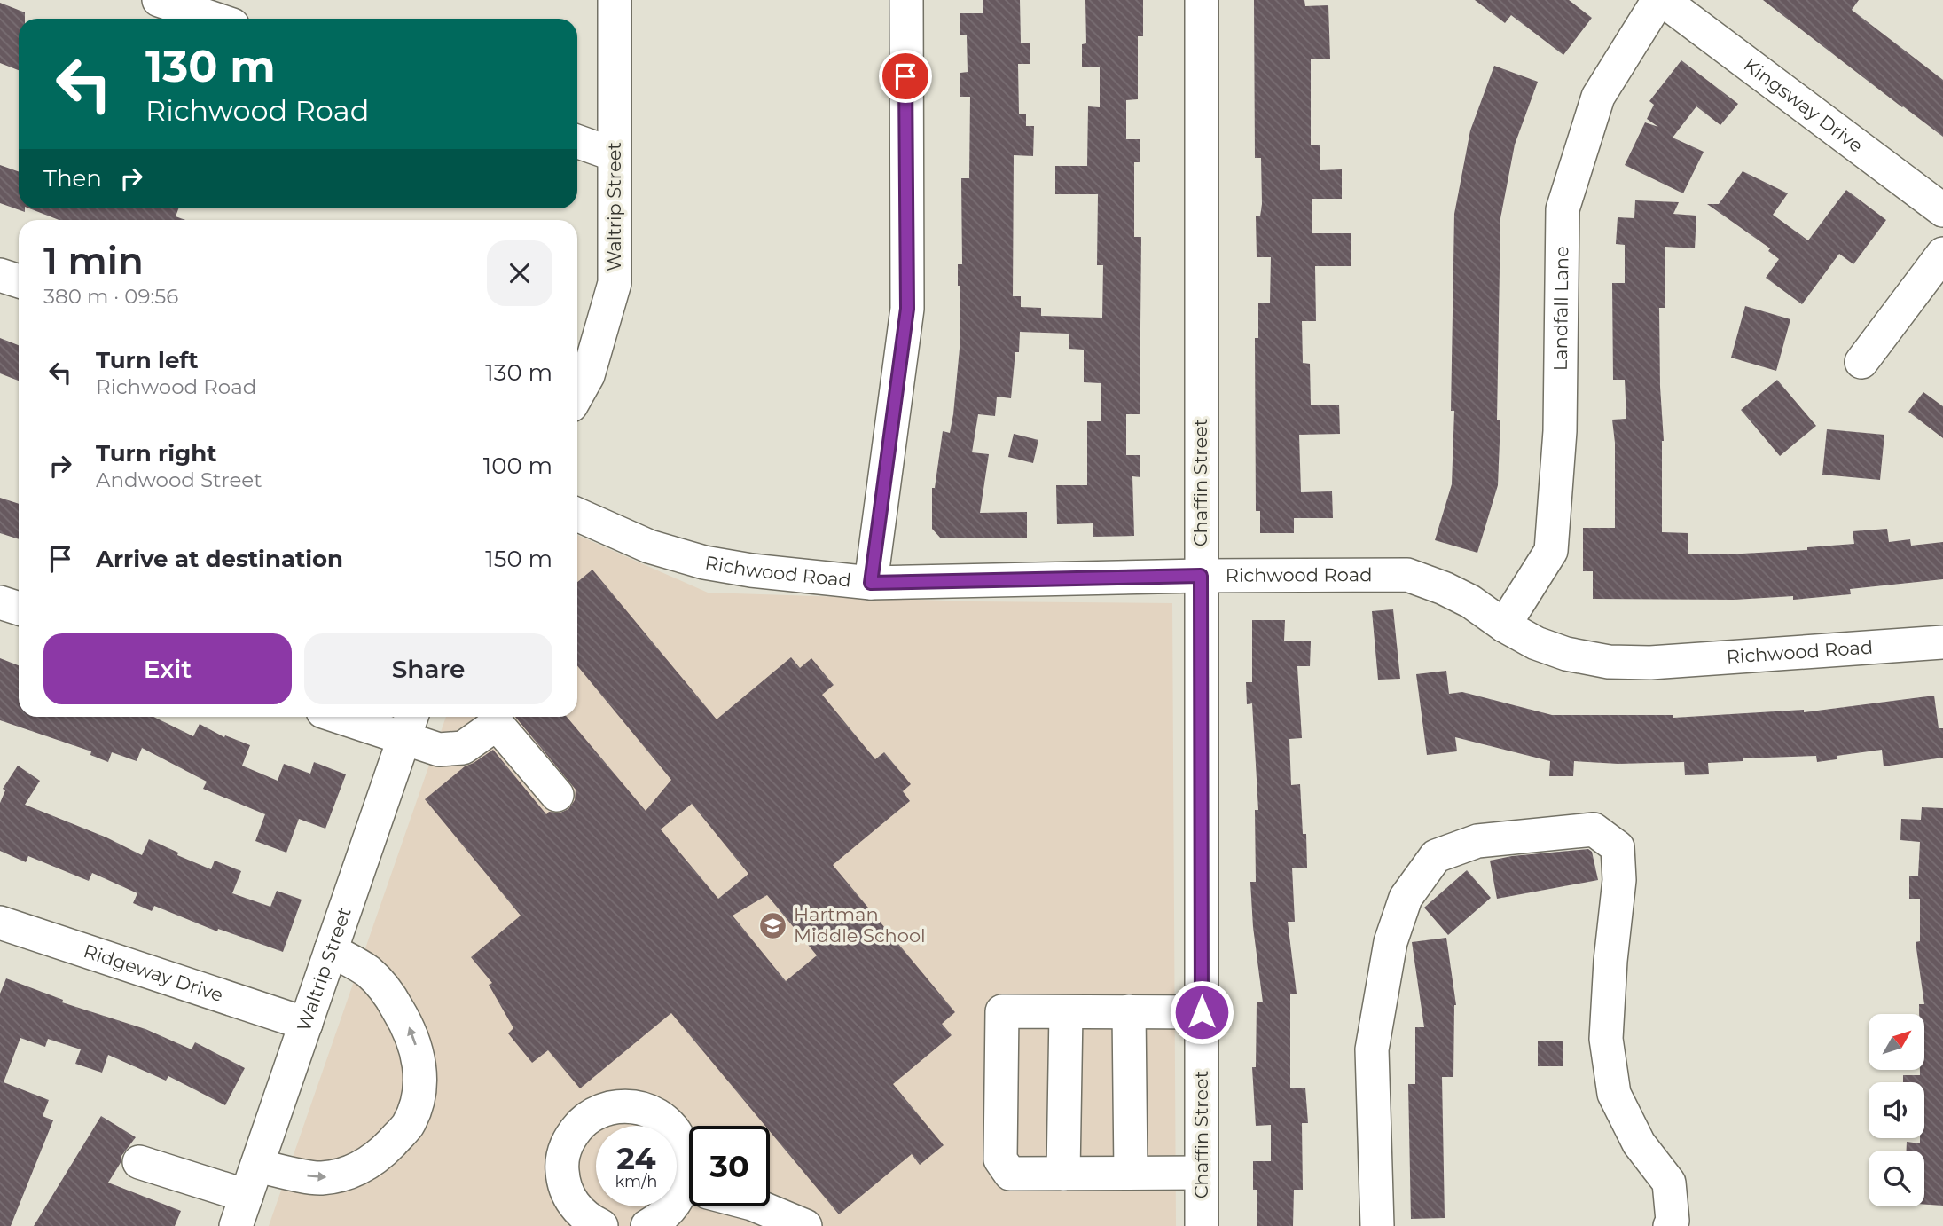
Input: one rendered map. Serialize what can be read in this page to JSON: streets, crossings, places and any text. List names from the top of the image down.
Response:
{
  "streets": {
    "street": [
      "Kingsway Drive",
      "Waltrip Street",
      "Landfall Lane",
      "Chaffin Street",
      "Richwood Road",
      "Ridgeway Drive"
    ]
  },
  "crossings": [
    ["Kingsway Drive", "Landfall Lane"],
    ["Waltrip Street", "Ridgeway Drive"],
    ["Landfall Lane", "Richwood Road"],
    ["Chaffin Street", "Richwood Road"]
  ],
  "places": {
    "school or university": ["Hartman Middle School"]
  },
  "north": "top right",
  "page": {
    "turn": ["130 m", "Richwood Road"],
    "then": "Then",
    "heading": ["1 min", "380 m · 09:56"],
    "list": [
      {
        "name": "Turn left",
        "note": "Richwood Road",
        "value": "130 m"
      },
      {
        "name": "Turn right",
        "note": "Andwood Street",
        "value": "100 m"
      },
      {
        "name": "Arrive at destination",
        "value": "150 m"
      }
    ],
    "buttons": ["Exit", "Share"],
    "speed": "24 km/h",
    "limit": "30"
  }
}
